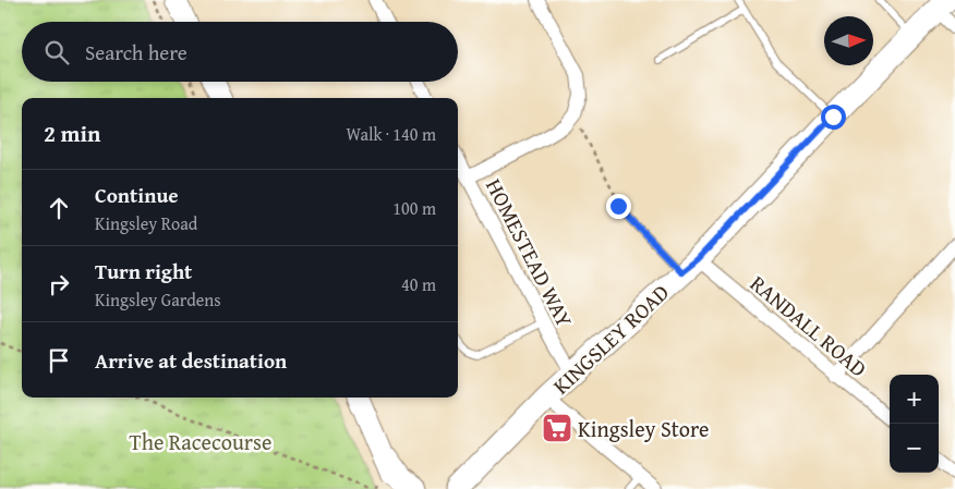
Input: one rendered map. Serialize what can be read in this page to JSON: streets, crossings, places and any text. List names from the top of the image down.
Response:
{
  "streets": {
    "main road": ["KINGSLEY ROAD"],
    "street": ["HOMESTEAD WAY", "RANDALL ROAD"]
  },
  "crossings": [
    ["HOMESTEAD WAY", "KINGSLEY ROAD"],
    ["RANDALL ROAD", "KINGSLEY ROAD"]
  ],
  "parks": ["The Racecourse"],
  "places": {
    "supermarket": ["Kingsley Store"]
  },
  "north": "right",
  "page": {
    "search": "Search here",
    "heading": ["2 min", "Walk · 140 m"],
    "list": [
      ["Continue", "Kingsley Road", "100 m"],
      ["Turn right", "Kingsley Gardens", "40 m"],
      "Arrive at destination"
    ],
    "map_buttons": ["+", "−"]
  }
}
